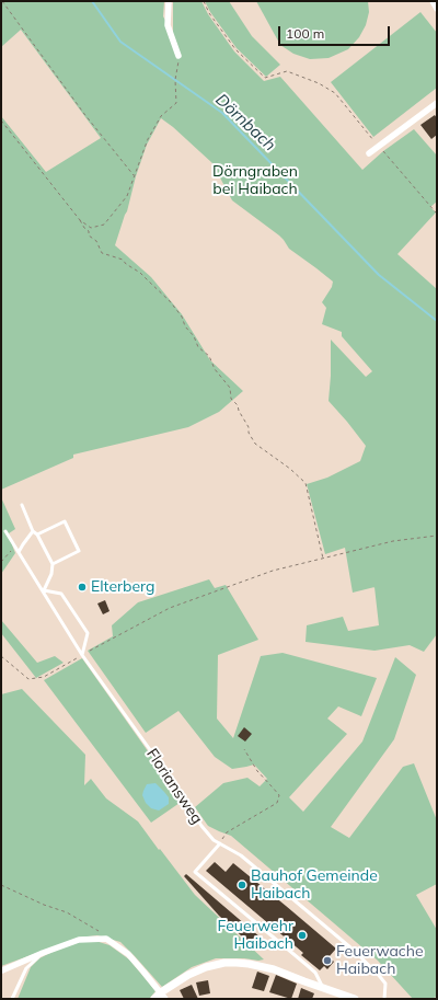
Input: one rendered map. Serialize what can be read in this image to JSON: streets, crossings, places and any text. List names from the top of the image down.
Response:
{
  "streets": {
    "lane": ["Floriansweg"]
  },
  "water": ["Dörnbach"],
  "parks": ["Dörngraben bei Haibach"],
  "places": [
    "Elterberg",
    "Bauhof Gemeinde Haibach",
    "Feuerwehr Haibach",
    "Feuerwache Haibach"
  ],
  "scale_bar": "100 m"
}
